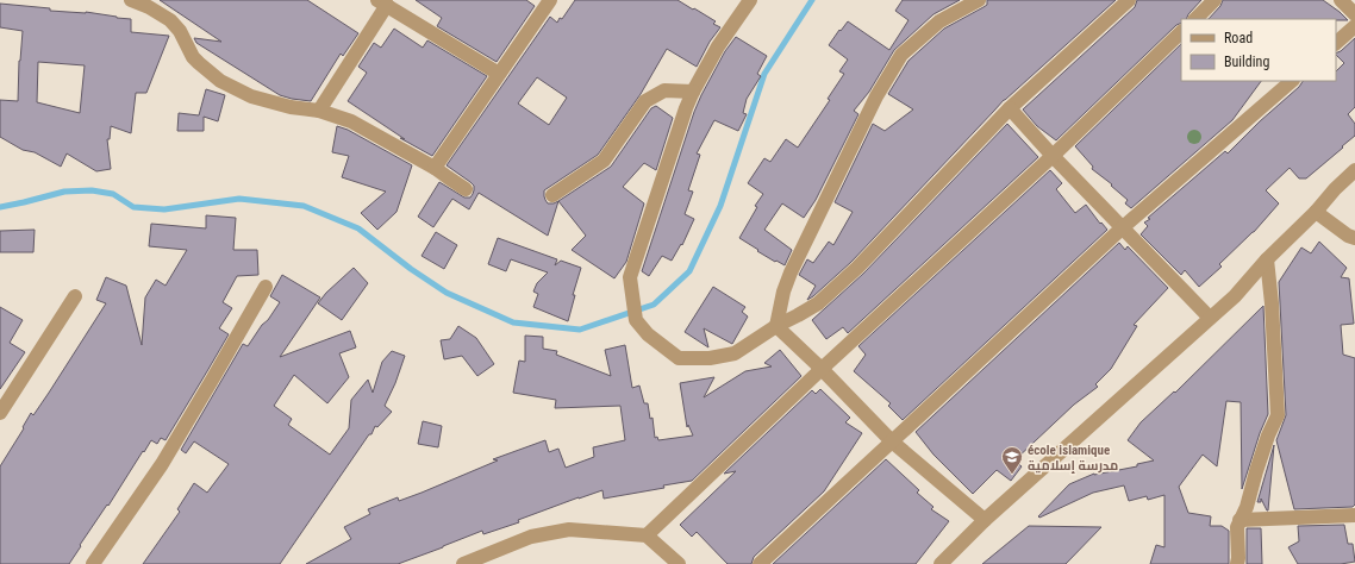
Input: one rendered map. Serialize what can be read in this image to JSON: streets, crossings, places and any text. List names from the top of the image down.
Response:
{
  "places": {
    "school or university": ["école islamique مدرسة إسلامية"]
  },
  "legend": ["Road", "Building"]
}
